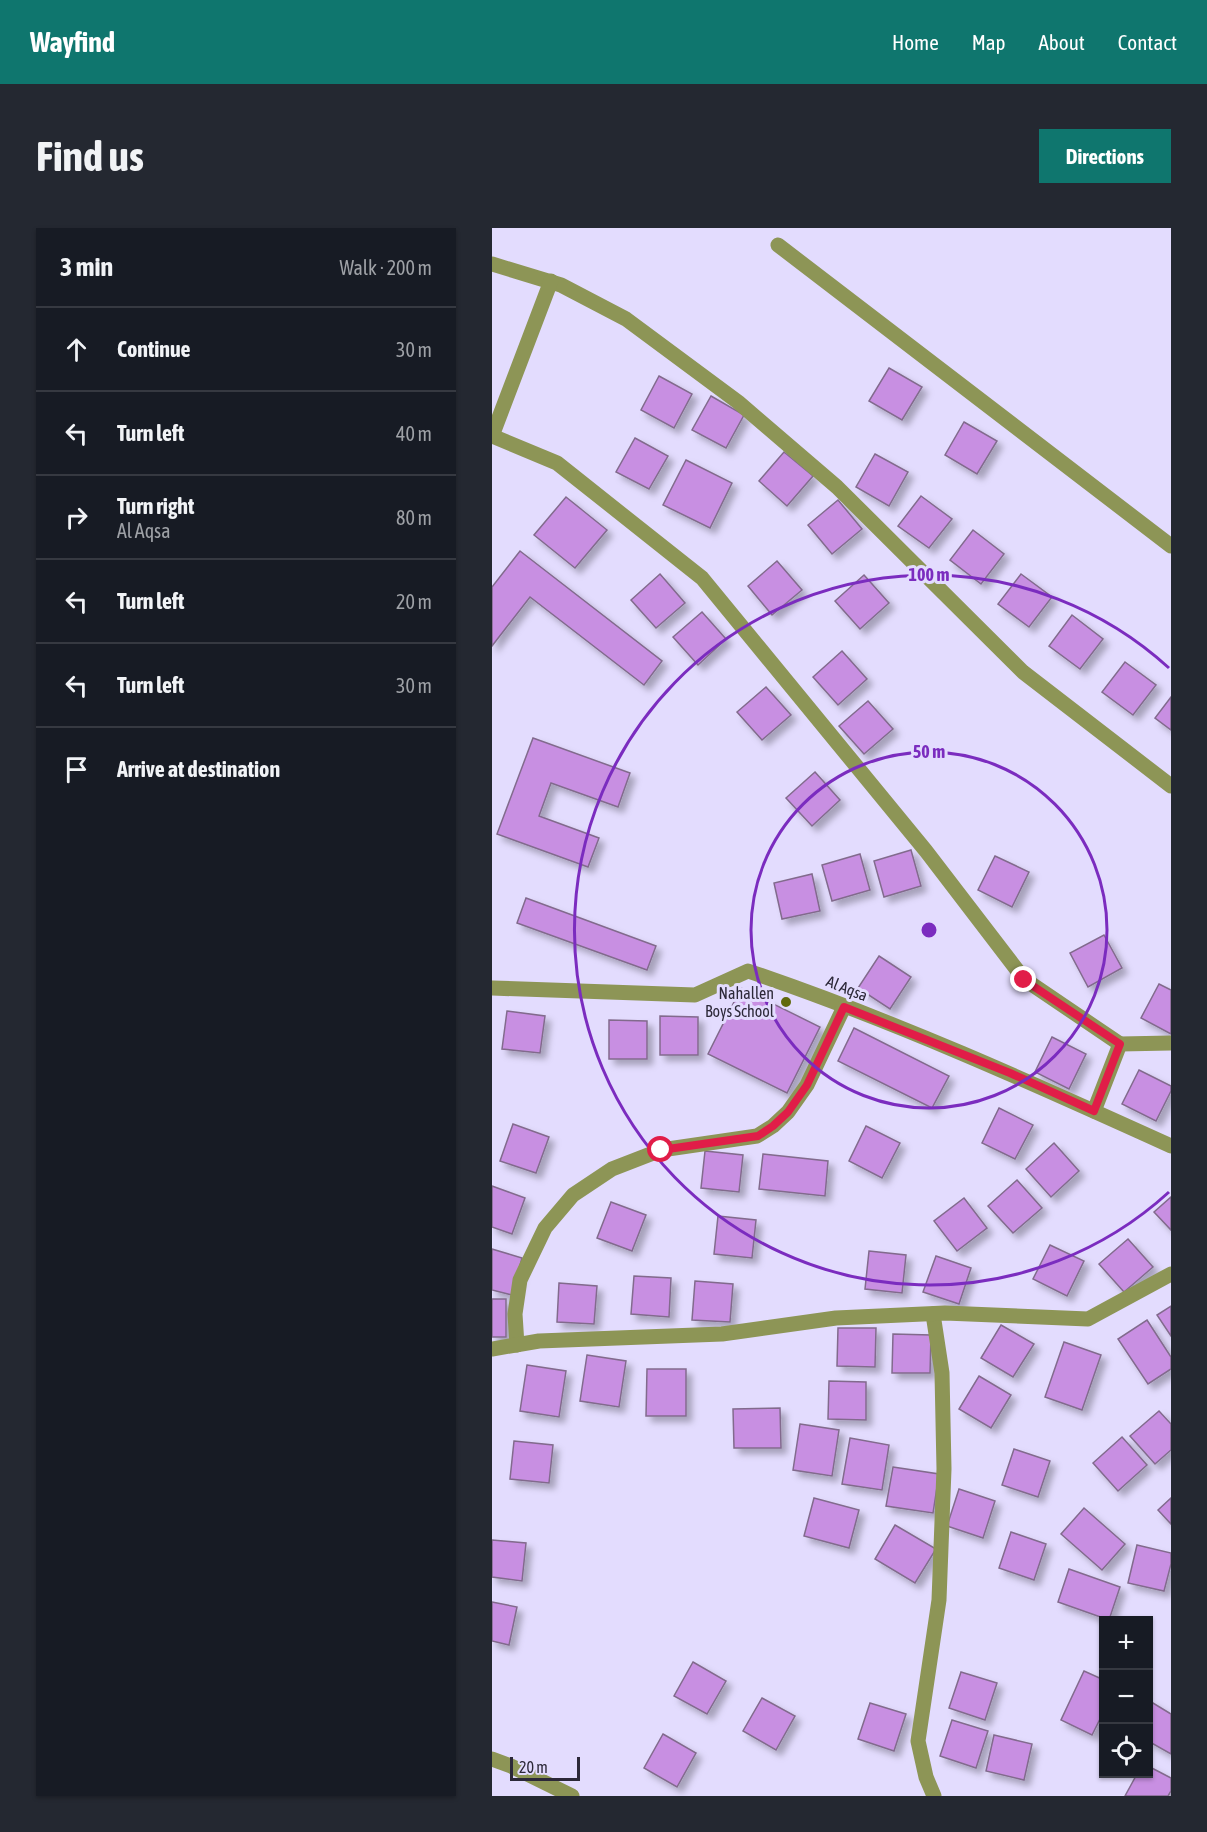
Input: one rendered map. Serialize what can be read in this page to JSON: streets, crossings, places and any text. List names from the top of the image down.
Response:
{
  "streets": {
    "street": ["Al Aqsa"]
  },
  "places": ["Nahallen Boys School"],
  "scale_bar": "20 m",
  "page": {
    "header": "Wayfind",
    "nav": [
      "Home",
      "Map",
      "About",
      "Contact"
    ],
    "buttons": "Directions",
    "title": "Find us",
    "heading": ["3 min", "Walk · 200 m"],
    "list": [
      ["Continue", "30 m"],
      ["Turn left", "40 m"],
      ["Turn right", "Al Aqsa", "80 m"],
      ["Turn left", "20 m"],
      ["Turn left", "30 m"],
      "Arrive at destination"
    ],
    "map_buttons": ["+", "−"],
    "scale": "20 m"
  },
  "rings": ["100 m", "50 m"]
}
